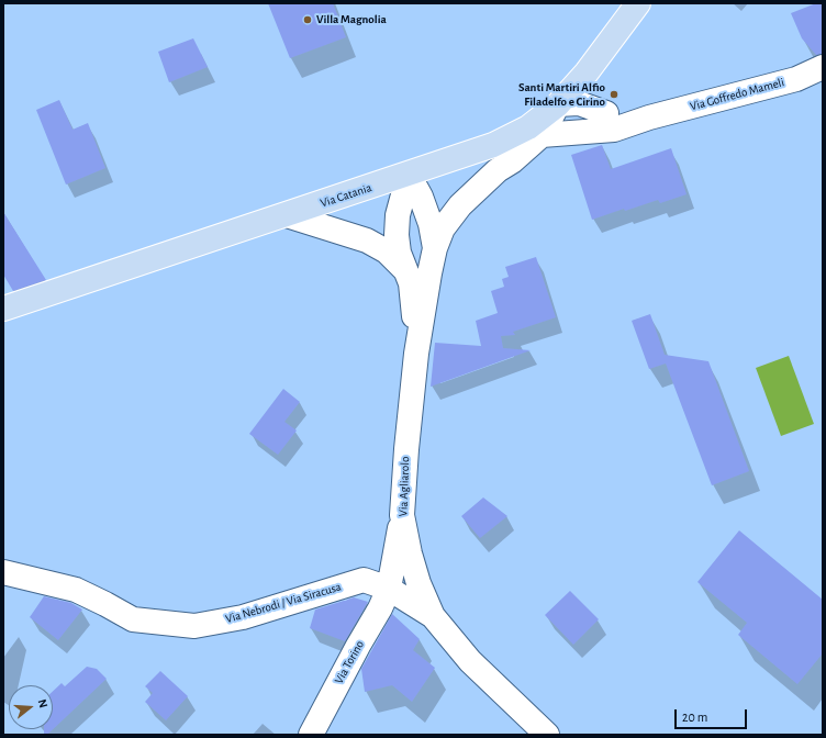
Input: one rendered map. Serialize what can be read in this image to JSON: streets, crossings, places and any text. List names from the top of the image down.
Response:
{
  "streets": {
    "main road": ["Via Catania"],
    "street": [
      "Via Goffredo Mameli",
      "Via Agliarolo",
      "Via Nebrodi / Via Siracusa",
      "Via Torino"
    ]
  },
  "crossings": [
    ["Via Agliarolo", "Via Nebrodi / Via Siracusa"],
    ["Via Agliarolo", "Via Torino"],
    ["Via Nebrodi / Via Siracusa", "Via Torino"]
  ],
  "places": ["Villa Magnolia", "Santi Martiri Alfio Filadelfo e Cirino"],
  "scale_bar": "20 m",
  "north": "right"
}
